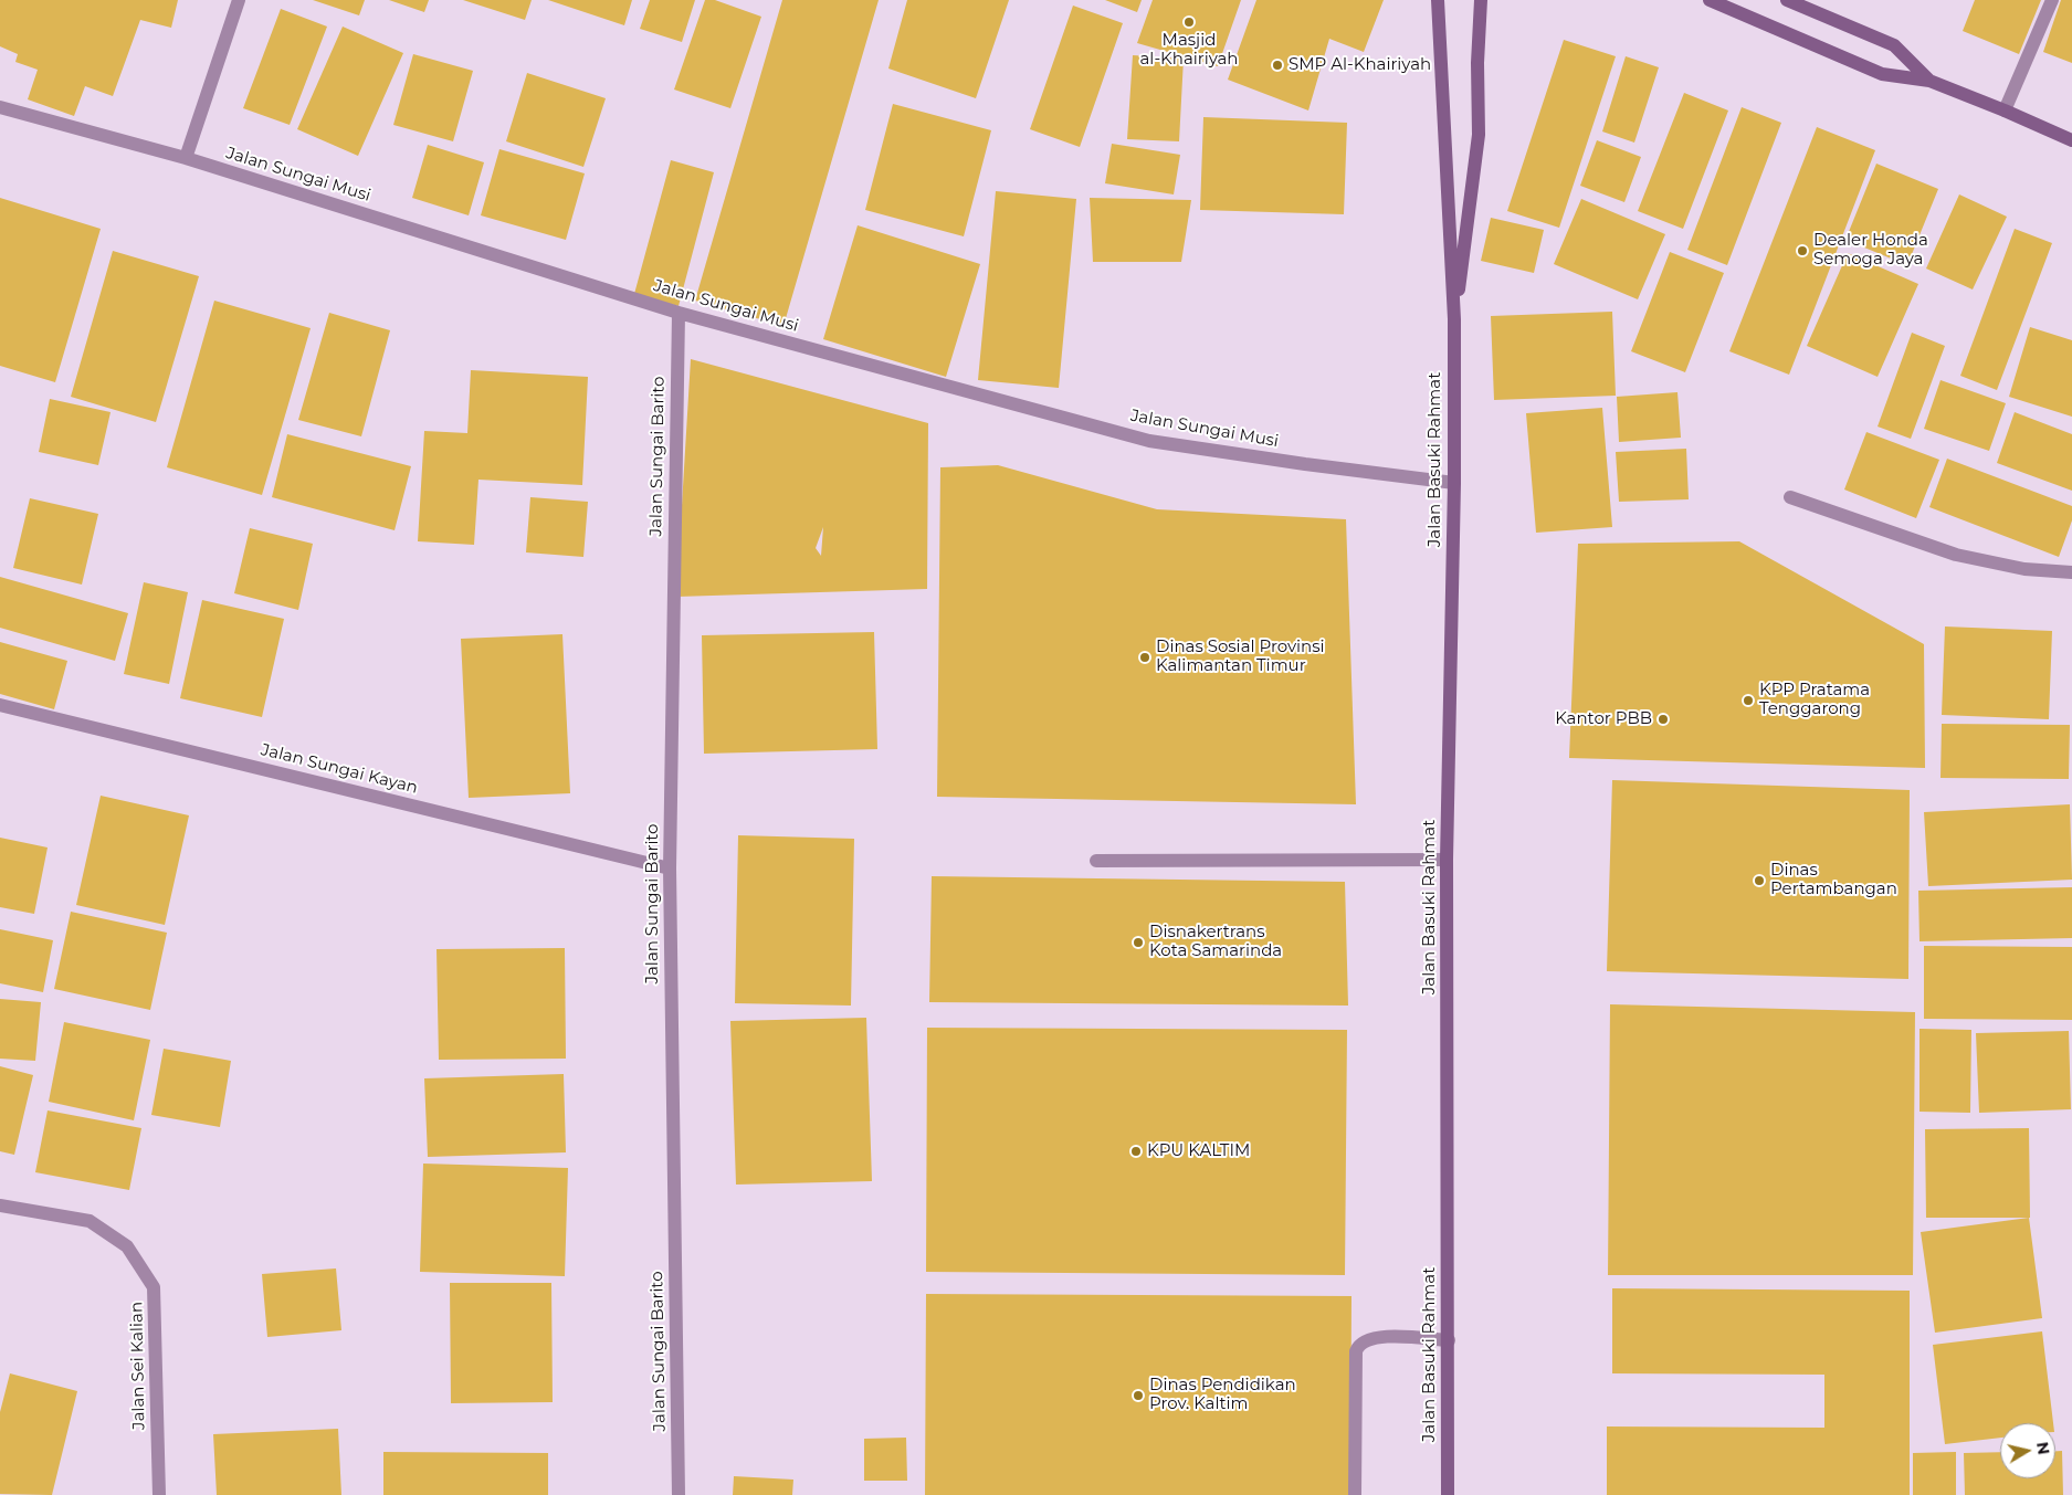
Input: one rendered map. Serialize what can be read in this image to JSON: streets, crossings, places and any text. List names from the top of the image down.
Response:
{
  "streets": {
    "street": [
      "Jalan Sungai Musi",
      "Jalan Sungai Barito",
      "Jalan Basuki Rahmat",
      "Jalan Sungai Kayan",
      "Jalan Sei Kalian"
    ]
  },
  "crossings": [
    ["Jalan Sungai Musi", "Jalan Sungai Barito"],
    ["Jalan Sungai Musi", "Jalan Basuki Rahmat"],
    ["Jalan Sungai Barito", "Jalan Sungai Kayan"]
  ],
  "places": [
    "Masjid al-Khairiyah",
    "SMP Al-Khairiyah",
    "Dealer Honda Semoga Jaya",
    "Dinas Sosial Provinsi Kalimantan Timur",
    "KPP Pratama Tenggarong",
    "Kantor PBB",
    "Dinas Pertambangan",
    "Disnakertrans Kota Samarinda",
    "KPU KALTIM",
    "Dinas Pendidikan Prov. Kaltim"
  ],
  "north": "right"
}
